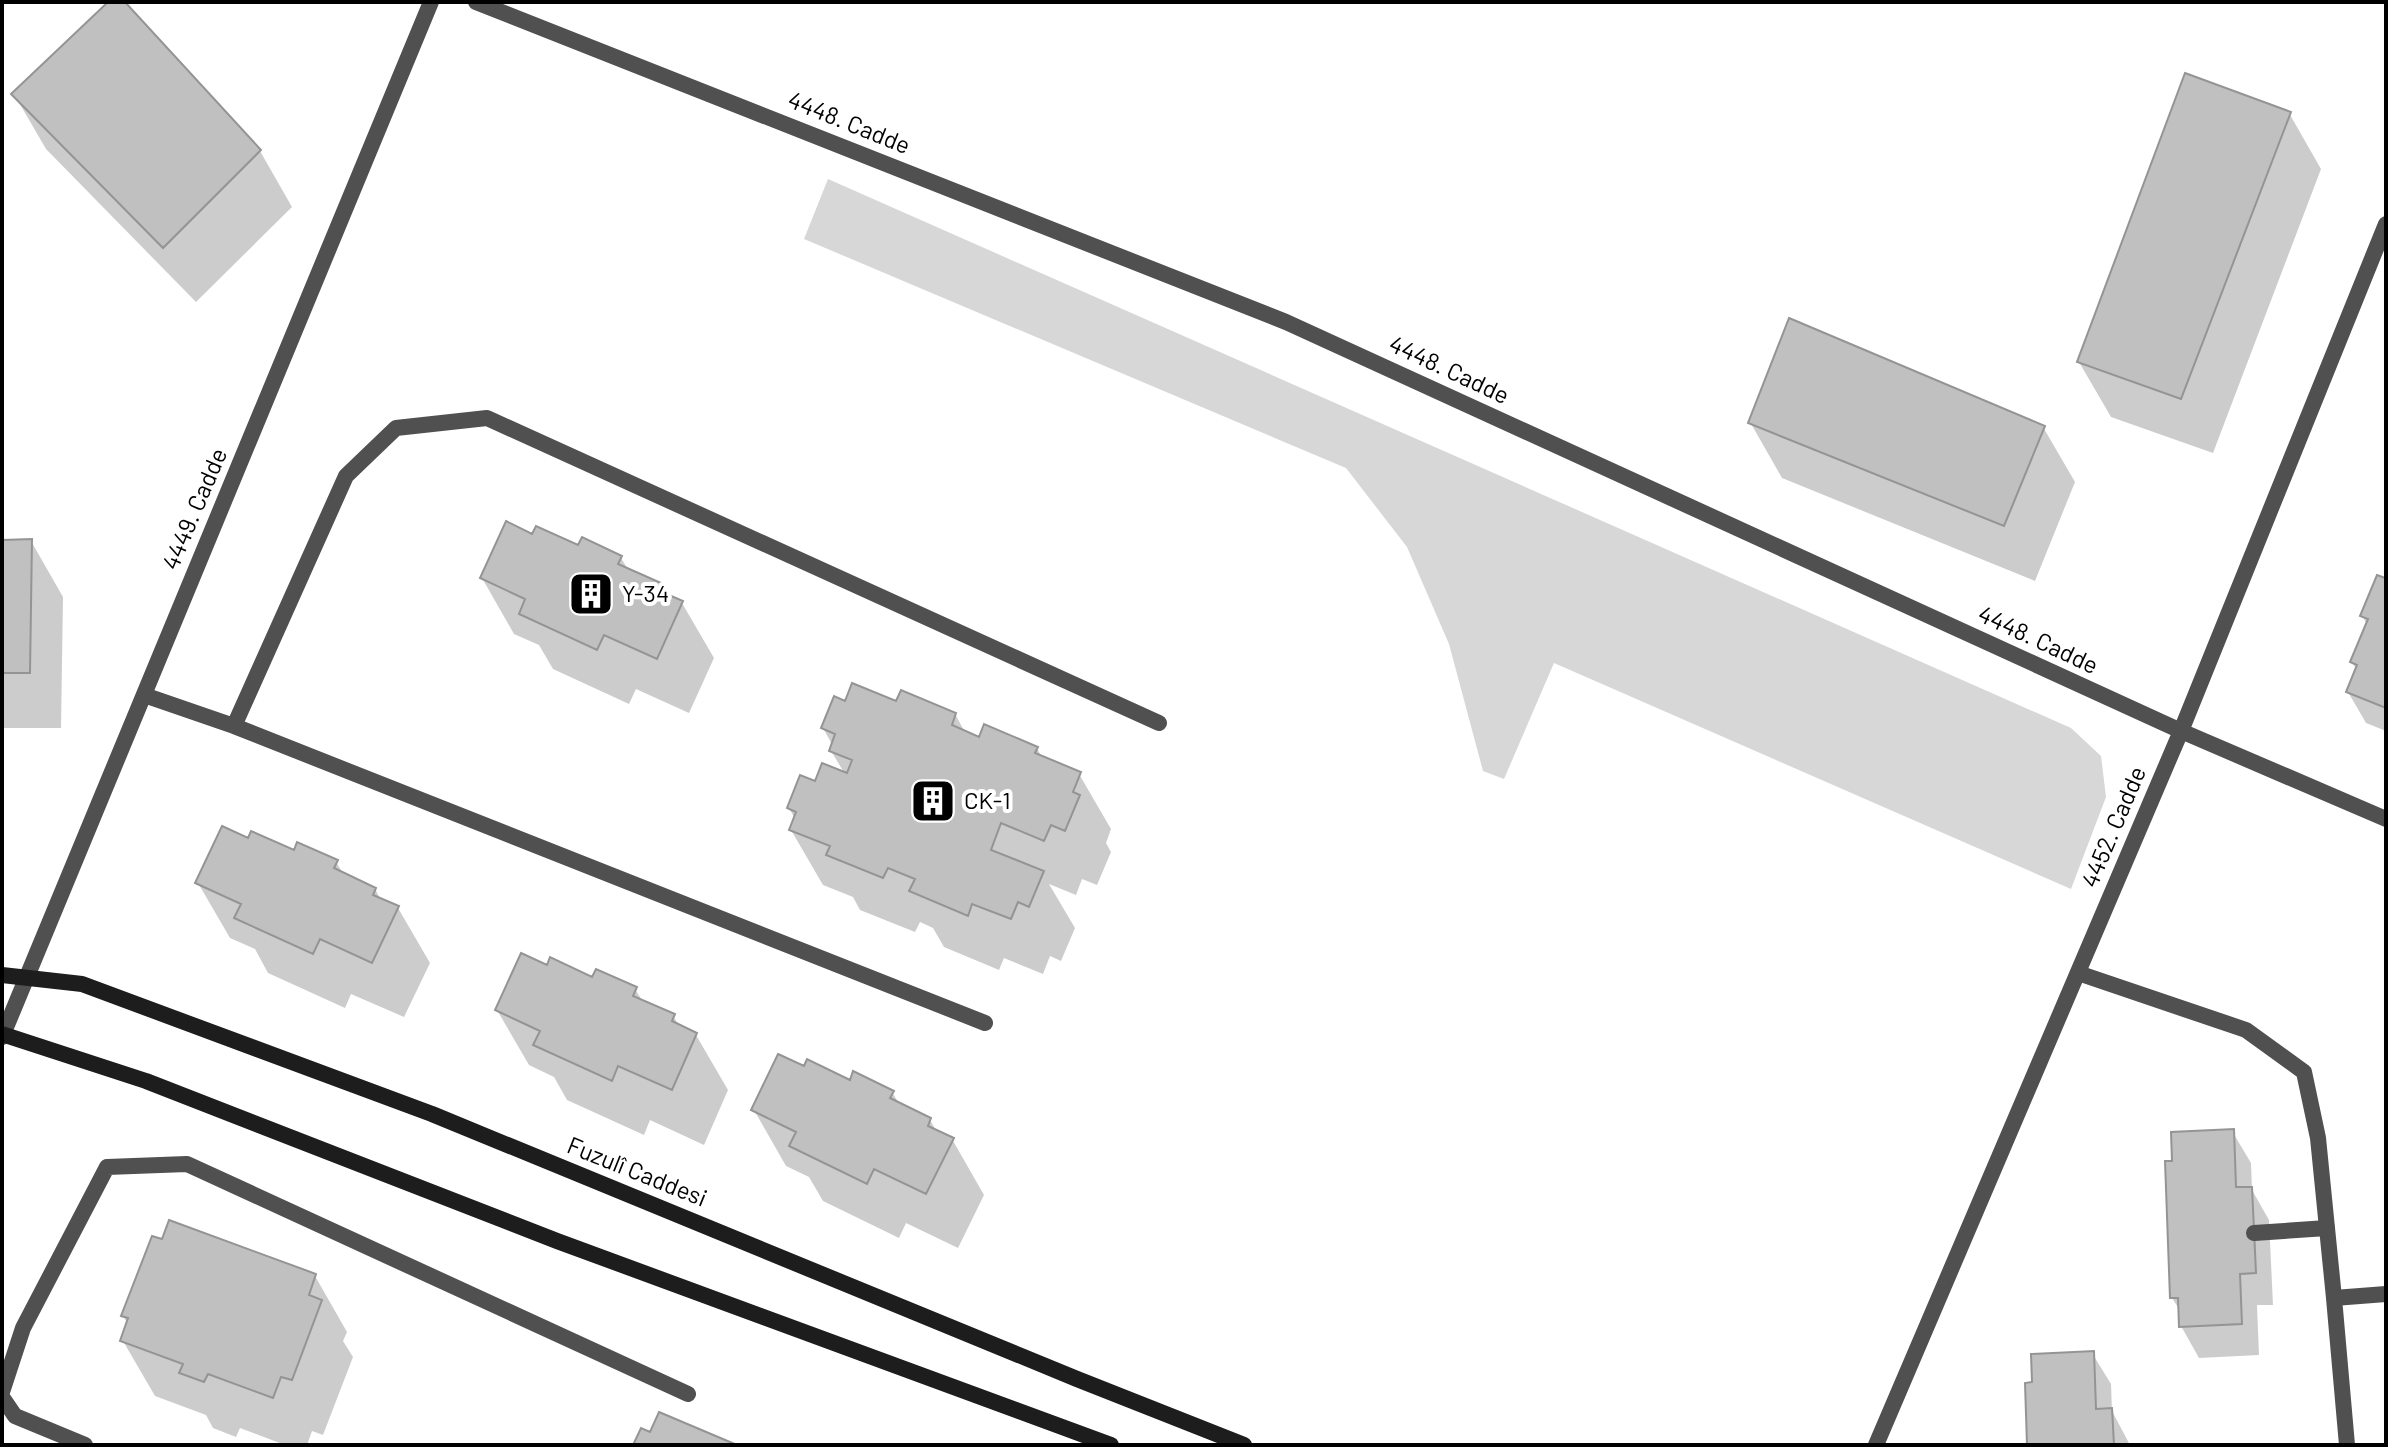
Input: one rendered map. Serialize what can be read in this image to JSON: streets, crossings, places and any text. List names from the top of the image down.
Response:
{
  "streets": {
    "street": [
      "4448. Cadde",
      "4449. Cadde",
      "4452. Cadde",
      "Fuzulî Caddesi"
    ]
  },
  "crossings": [
    ["4448. Cadde", "4452. Cadde"],
    ["4449. Cadde", "Fuzulî Caddesi"]
  ],
  "places": {
    "building": ["Y-34", "CK-1"]
  }
}
